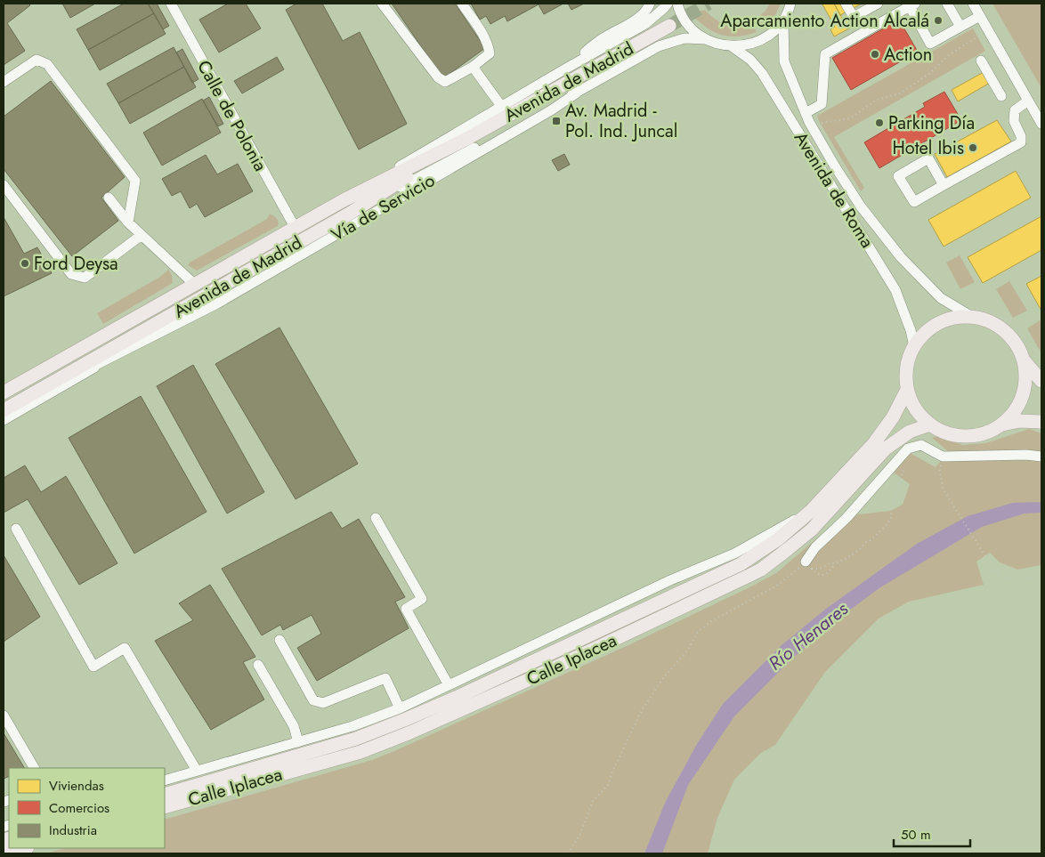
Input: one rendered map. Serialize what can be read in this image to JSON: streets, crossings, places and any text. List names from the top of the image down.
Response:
{
  "streets": {
    "main road": ["Avenida de Madrid", "Calle Iplacea"],
    "street": ["Calle de Polonia", "Avenida de Roma", "Vía de Servicio"]
  },
  "crossings": [
    ["Avenida de Madrid", "Calle de Polonia"],
    ["Avenida de Madrid", "Vía de Servicio"],
    ["Avenida de Roma", "Calle Iplacea"]
  ],
  "water": ["Río Henares"],
  "places": {
    "other": [
      "Aparcamiento Action Alcalá",
      "Action",
      "Parking Día",
      "Hotel Ibis",
      "Ford Deysa"
    ],
    "transit": ["Av. Madrid - Pol. Ind. Juncal"]
  },
  "legend": ["Viviendas", "Comercios", "Industria"],
  "scale_bar": "50 m"
}
